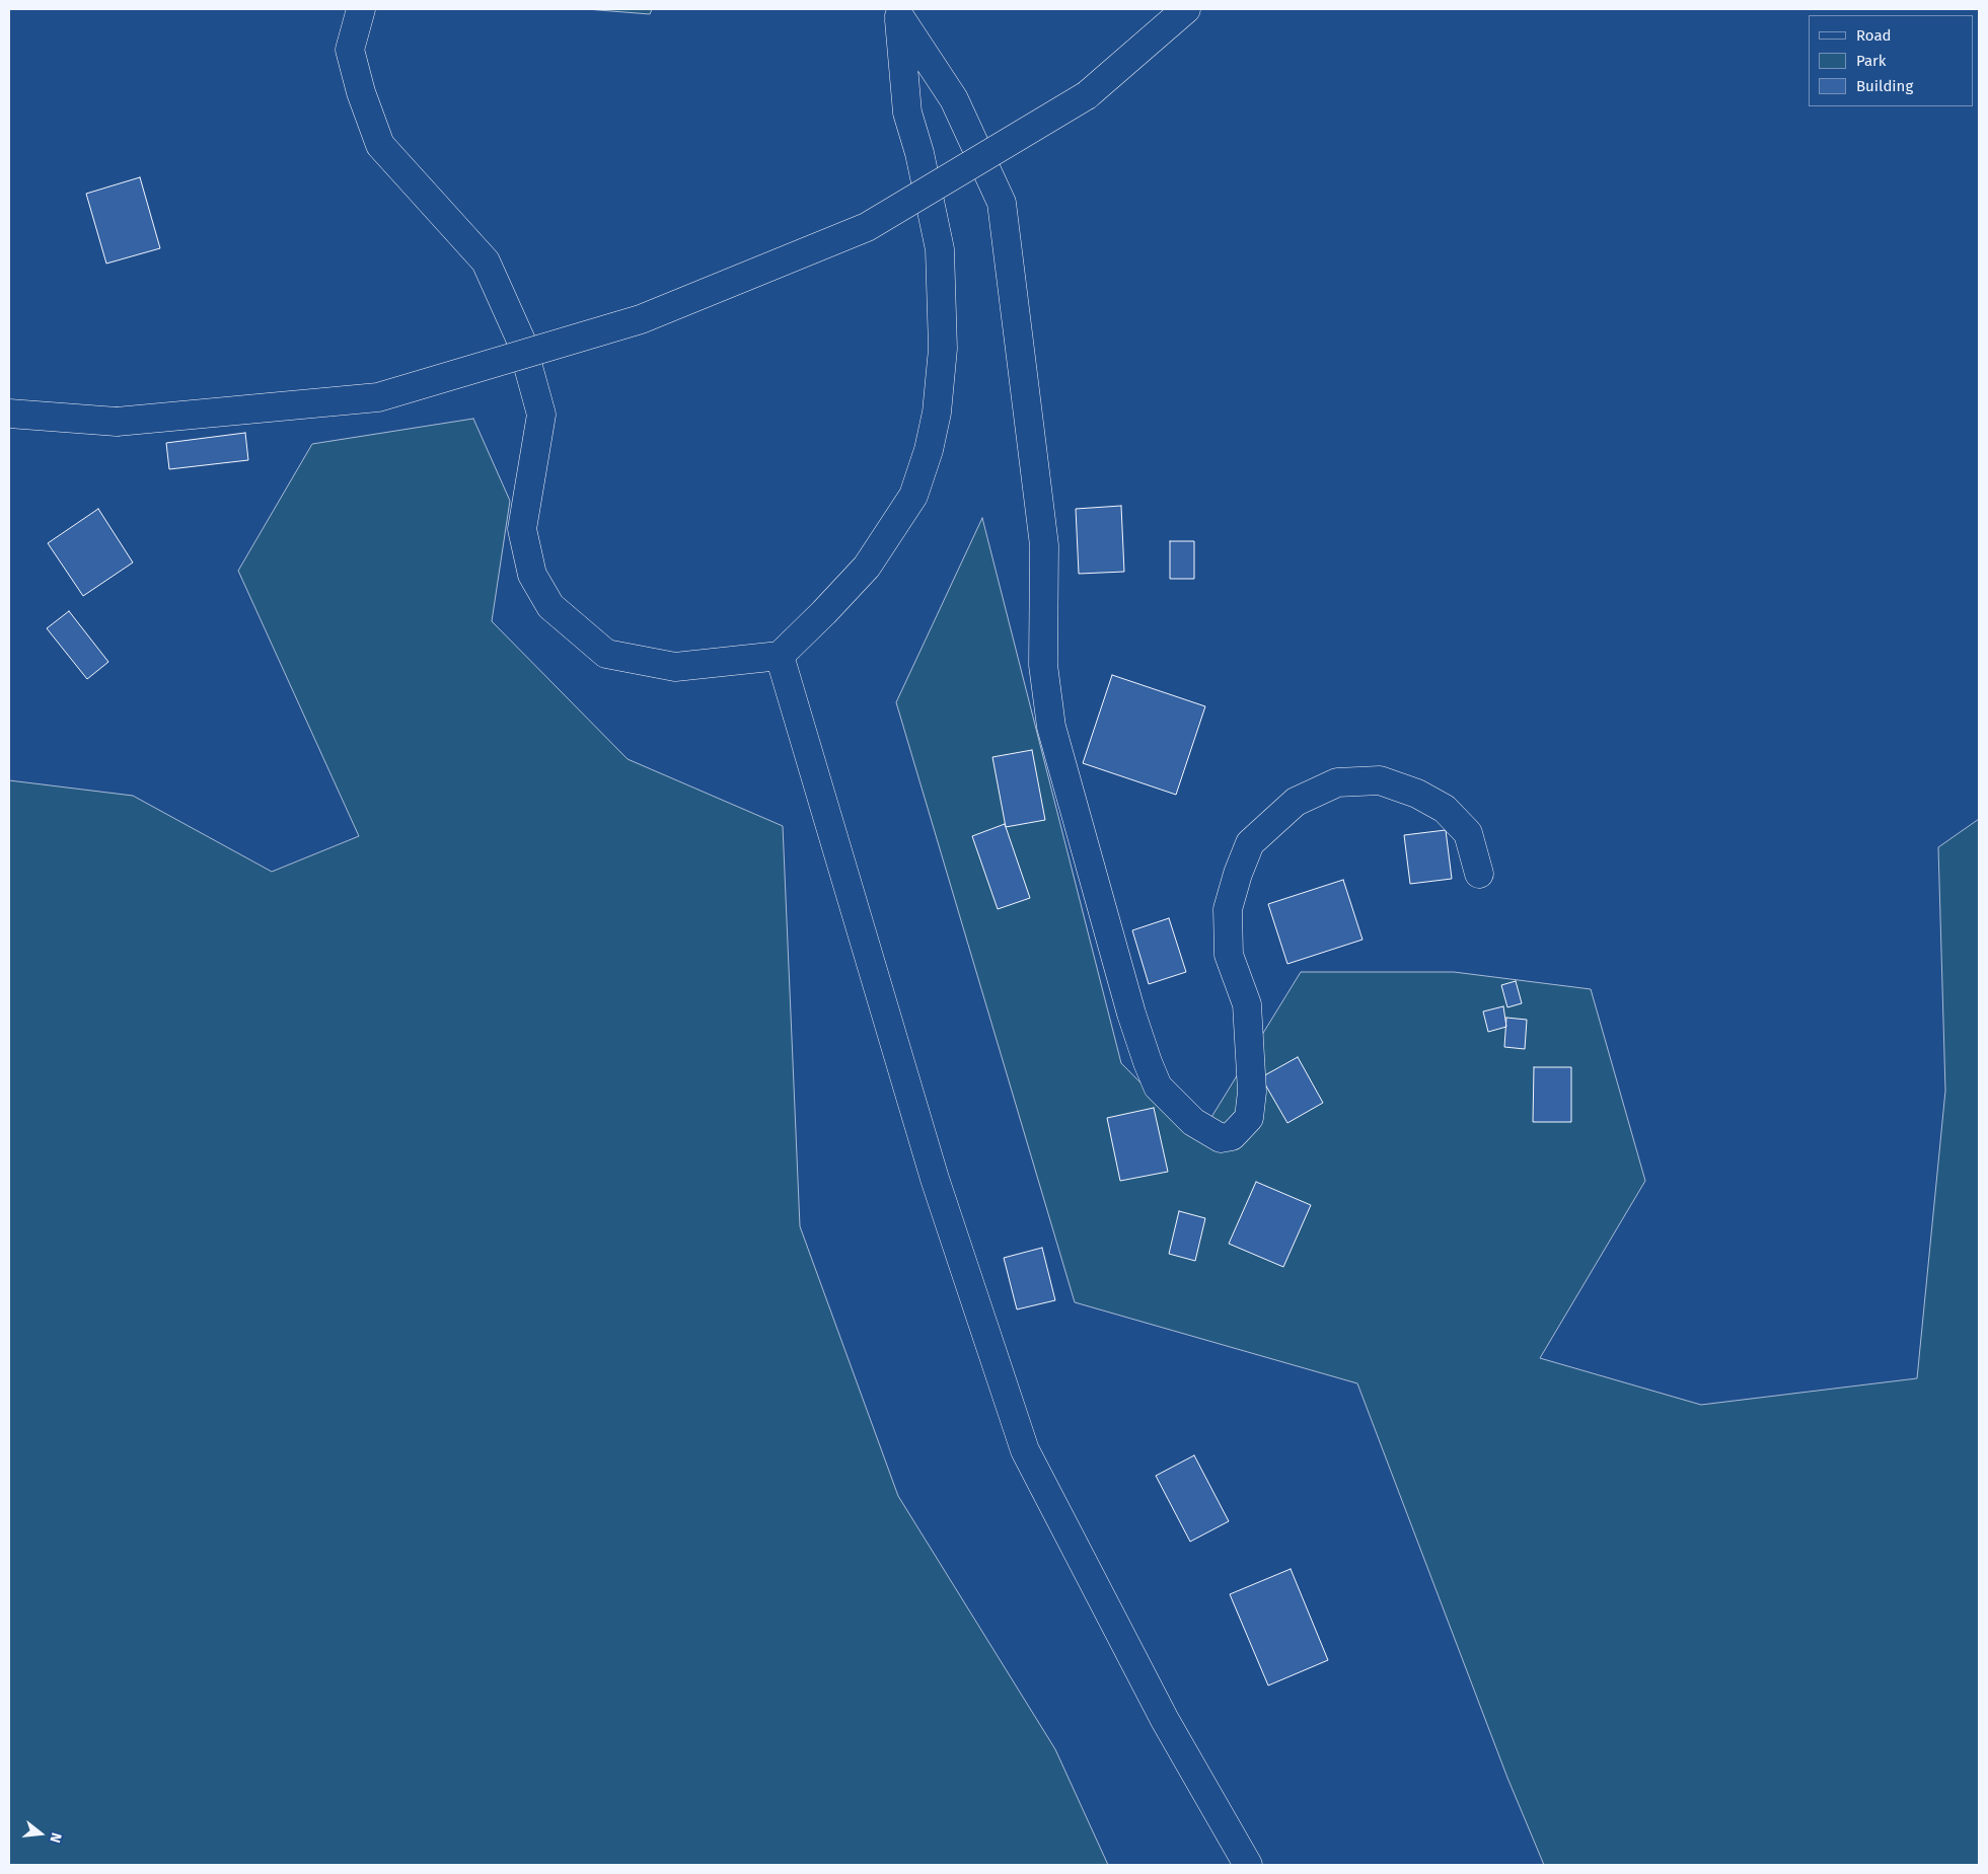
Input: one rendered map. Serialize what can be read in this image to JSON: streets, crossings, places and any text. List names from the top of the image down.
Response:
{
  "legend": ["Road", "Park", "Building"],
  "north": "right"
}
